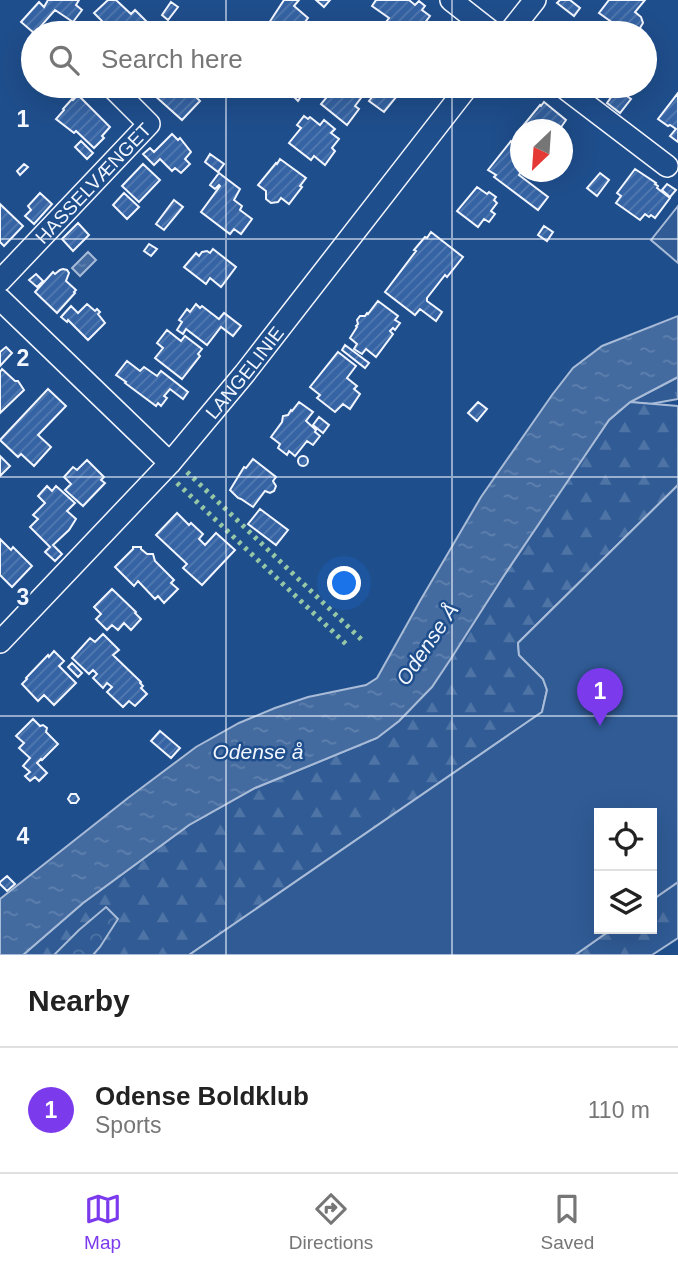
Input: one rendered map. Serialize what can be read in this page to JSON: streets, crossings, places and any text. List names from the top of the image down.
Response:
{
  "streets": {
    "street": ["HASSELVÆNGET", "LANGELINIE"]
  },
  "water": ["Odense Å", "Odense å"],
  "north": "bottom left",
  "page": {
    "search": "Search here",
    "pins": "1",
    "heading": "Nearby",
    "list": [
      {
        "mark": "1",
        "name": "Odense Boldklub",
        "note": "Sports",
        "value": "110 m"
      }
    ],
    "nav": ["Map", "Directions", "Saved"]
  },
  "grid": {
    "rows": [
      "1",
      "2",
      "3",
      "4"
    ]
  }
}
